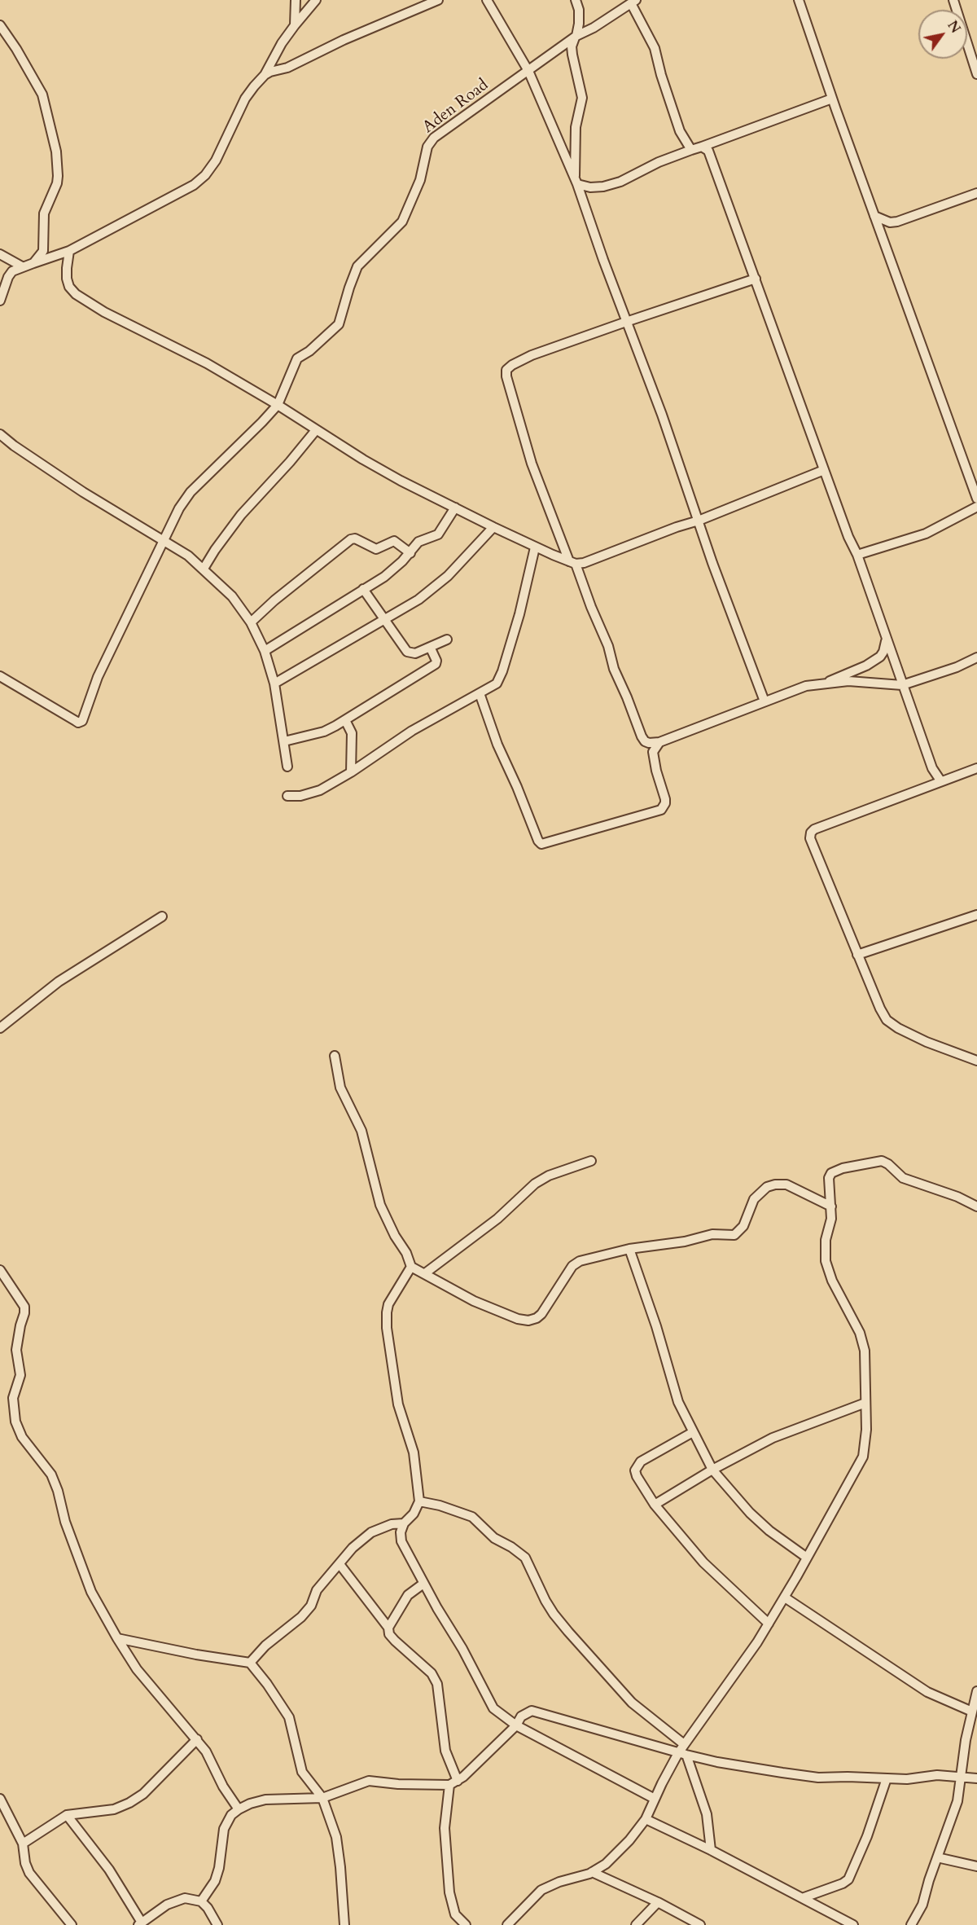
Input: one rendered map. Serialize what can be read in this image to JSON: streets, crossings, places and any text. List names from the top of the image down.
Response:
{
  "streets": {
    "street": ["Aden Road"]
  },
  "north": "top right"
}
